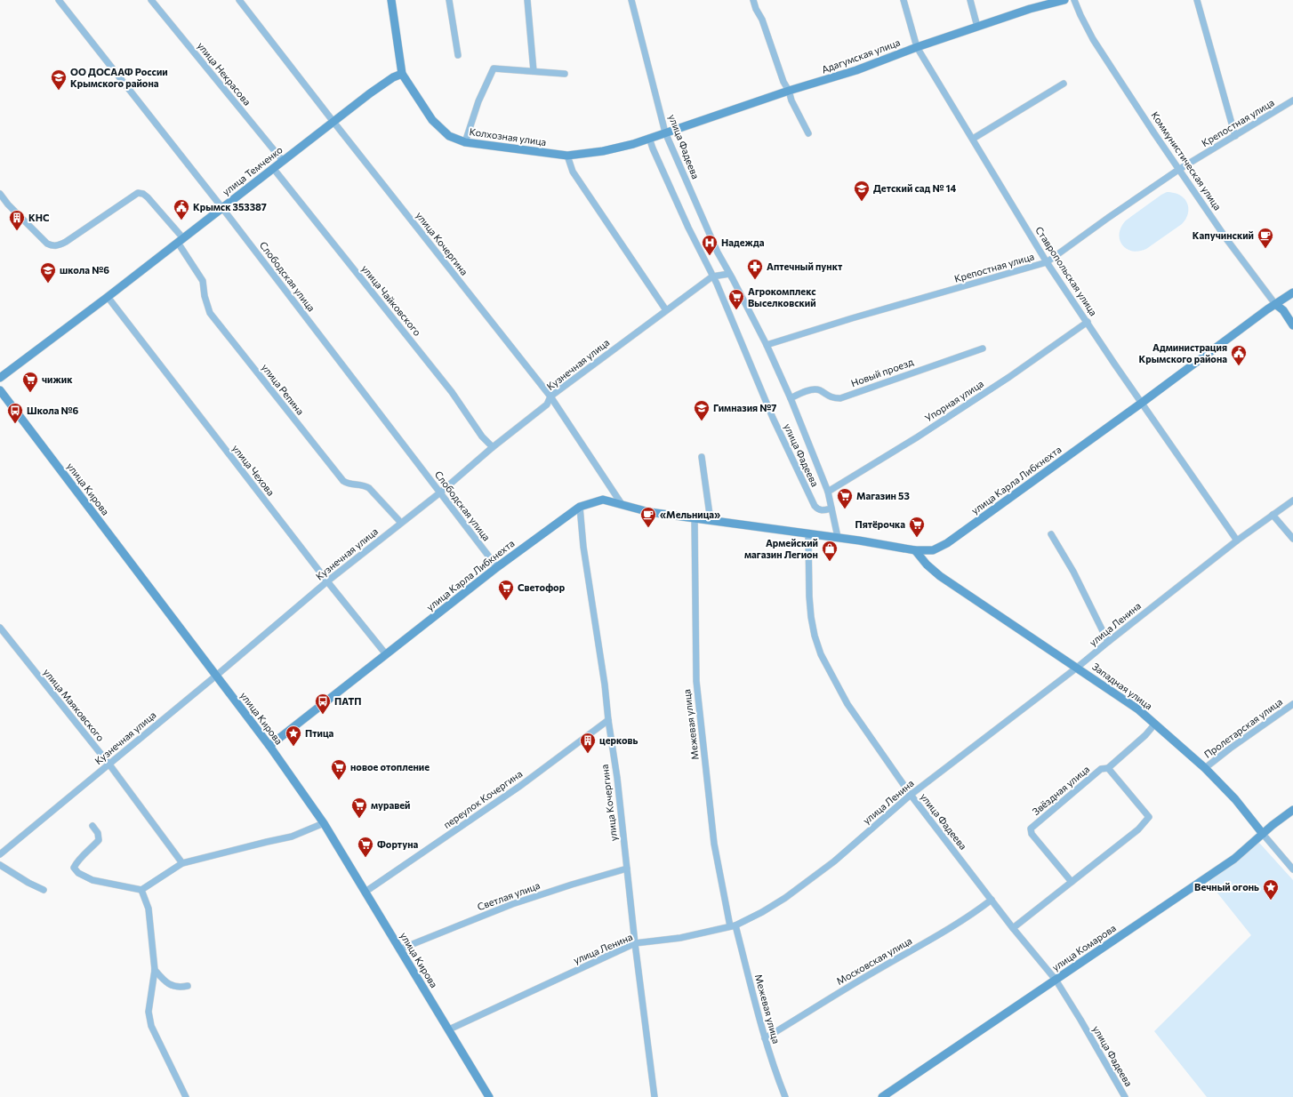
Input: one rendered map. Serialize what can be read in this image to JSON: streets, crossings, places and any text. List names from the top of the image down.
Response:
{
  "streets": {
    "main road": [
      "Адагумская улица",
      "Колхозная улица",
      "Коммунистическая улица",
      "улица Темченко",
      "улица Карла Либкнехта",
      "улица Кирова",
      "Западная улица",
      "улица Комарова"
    ],
    "street": [
      "улица Некрасова",
      "Крепостная улица",
      "улица Фадеева",
      "улица Кочергина",
      "Ставропольская улица",
      "Слободская улица",
      "улица Чайковского",
      "Кузнечная улица",
      "Новый проезд",
      "улица Репина",
      "Упорная улица",
      "улица Чехова",
      "улица Ленина",
      "улица Маяковского",
      "Межевая улица",
      "Пролетарская улица",
      "Звёздная улица",
      "переулок Кочергина",
      "Светлая улица",
      "Московская улица"
    ]
  },
  "crossings": [
    ["Адагумская улица", "Колхозная улица"],
    ["Адагумская улица", "улица Фадеева"],
    ["Адагумская улица", "Ставропольская улица"],
    ["улица Некрасова", "улица Темченко"],
    ["Крепостная улица", "улица Фадеева"],
    ["Крепостная улица", "Коммунистическая улица"],
    ["Крепостная улица", "Ставропольская улица"],
    ["Колхозная улица", "улица Фадеева"],
    ["Колхозная улица", "улица Темченко"],
    ["улица Фадеева", "Кузнечная улица"],
    ["улица Фадеева", "Новый проезд"],
    ["улица Фадеева", "Упорная улица"],
    ["улица Фадеева", "улица Карла Либкнехта"],
    ["улица Фадеева", "улица Ленина"],
    ["улица Фадеева", "улица Комарова"],
    ["улица Фадеева", "Московская улица"],
    ["Коммунистическая улица", "улица Карла Либкнехта"],
    ["улица Темченко", "улица Кочергина"],
    ["улица Темченко", "Слободская улица"],
    ["улица Темченко", "улица Чайковского"],
    ["улица Темченко", "улица Репина"],
    ["улица Темченко", "улица Чехова"],
    ["улица Кочергина", "Кузнечная улица"],
    ["улица Кочергина", "улица Карла Либкнехта"],
    ["улица Кочергина", "улица Ленина"],
    ["улица Кочергина", "переулок Кочергина"],
    ["улица Кочергина", "Светлая улица"],
    ["Ставропольская улица", "Упорная улица"],
    ["Ставропольская улица", "улица Карла Либкнехта"],
    ["Ставропольская улица", "улица Ленина"],
    ["Слободская улица", "Кузнечная улица"],
    ["Слободская улица", "улица Карла Либкнехта"],
    ["улица Чайковского", "Кузнечная улица"],
    ["Кузнечная улица", "улица Репина"],
    ["Кузнечная улица", "улица Чехова"],
    ["Кузнечная улица", "улица Кирова"],
    ["Кузнечная улица", "улица Маяковского"],
    ["улица Чехова", "улица Карла Либкнехта"],
    ["улица Карла Либкнехта", "улица Кирова"],
    ["улица Карла Либкнехта", "Западная улица"],
    ["улица Карла Либкнехта", "Межевая улица"],
    ["улица Кирова", "улица Ленина"],
    ["улица Кирова", "переулок Кочергина"],
    ["улица Кирова", "Светлая улица"],
    ["улица Ленина", "Западная улица"],
    ["улица Ленина", "Межевая улица"],
    ["Западная улица", "Пролетарская улица"],
    ["Западная улица", "Звёздная улица"],
    ["Западная улица", "улица Комарова"],
    ["Межевая улица", "Московская улица"]
  ],
  "places": {
    "school or university": [
      "ОО ДОСААФ России Крымского района",
      "Детский сад № 14",
      "школа №6",
      "Гимназия №7"
    ],
    "public building": ["Крымск 353387", "Администрация Крымского района"],
    "building": ["КНС", "церковь"],
    "cafe": ["Капучинский", "«Мельница»"],
    "hospital": ["Надежда"],
    "pharmacy": ["Аптечный пункт"],
    "supermarket": [
      "Агрокомплекс Выселковский",
      "чижик",
      "Магазин 53",
      "Пятёрочка",
      "Светофор",
      "новое отопление",
      "муравей",
      "Фортуна"
    ],
    "bus stop": ["Школа №6", "ПАТП"],
    "shop": ["Армейский магазин Легион"],
    "place": ["Птица", "Вечный огонь"]
  }
}
